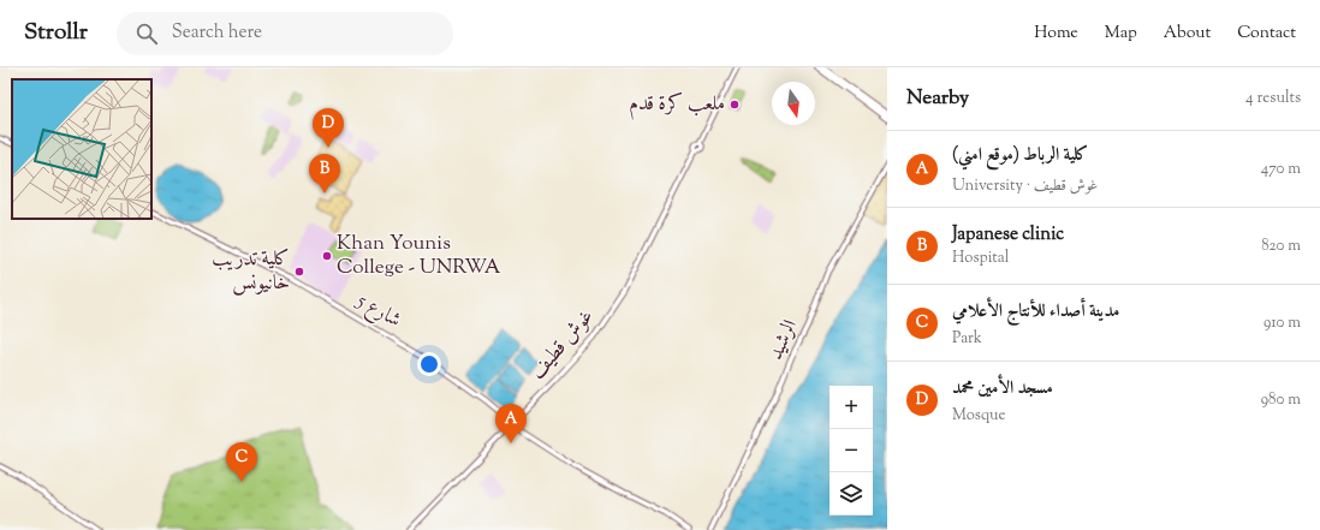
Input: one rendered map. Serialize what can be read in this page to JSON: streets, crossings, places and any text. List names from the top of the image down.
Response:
{
  "streets": {
    "main road": ["شارع 5", "الرشيد", "غوش قطيف"]
  },
  "crossings": [
    ["شارع 5", "غوش قطيف"]
  ],
  "places": ["ملعب كرة قدم", "Khan Younis College - UNRWA", "كلية تدريب خانيونس"],
  "north": "bottom",
  "page": {
    "header": "Strollr",
    "search": "Search here",
    "nav": [
      "Home",
      "Map",
      "About",
      "Contact"
    ],
    "heading": ["Nearby", "4 results"],
    "pins": [
      "D",
      "B",
      "A",
      "C"
    ],
    "list": [
      {
        "mark": "A",
        "name": "كلية الرباط (موقع امني)",
        "note": "University · غوش قطيف",
        "value": "470 m"
      },
      {
        "mark": "B",
        "name": "Japanese clinic",
        "note": "Hospital",
        "value": "820 m"
      },
      {
        "mark": "C",
        "name": "مدينة أصداء للأنتاج الأعلامي",
        "note": "Park",
        "value": "910 m"
      },
      {
        "mark": "D",
        "name": "مسجد الأمين محمد",
        "note": "Mosque",
        "value": "980 m"
      }
    ],
    "map_buttons": ["+", "−"]
  }
}
